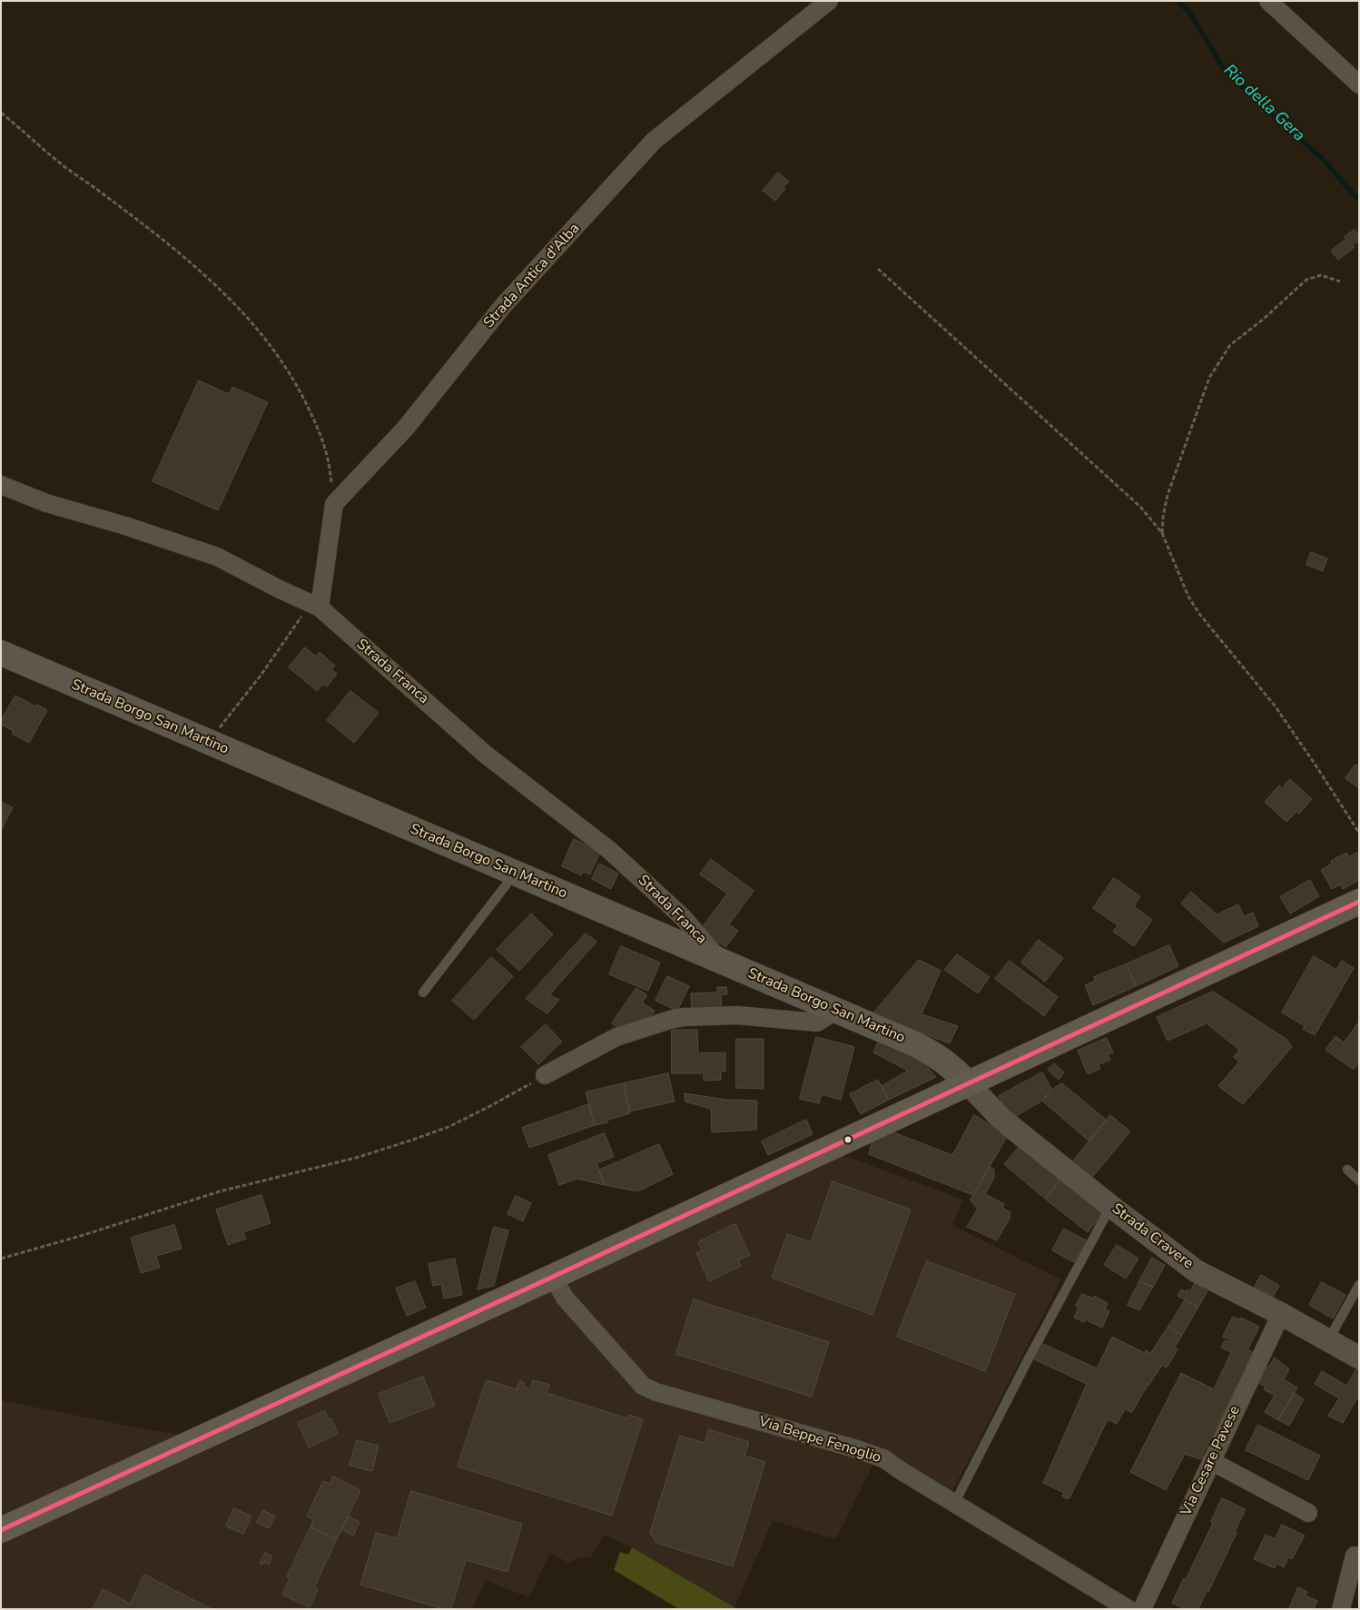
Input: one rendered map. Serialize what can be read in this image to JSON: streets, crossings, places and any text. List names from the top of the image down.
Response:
{
  "streets": {
    "main road": ["Strada Borgo San Martino"],
    "street": [
      "Strada Antica d'Alba",
      "Strada Franca",
      "Strada Cravere",
      "Via Beppe Fenoglio",
      "Via Cesare Pavese"
    ]
  },
  "crossings": [
    ["Strada Franca", "Strada Borgo San Martino"],
    ["Strada Borgo San Martino", "Strada Cravere"],
    ["Strada Cravere", "Via Cesare Pavese"]
  ],
  "water": ["Rio della Gera"]
}
